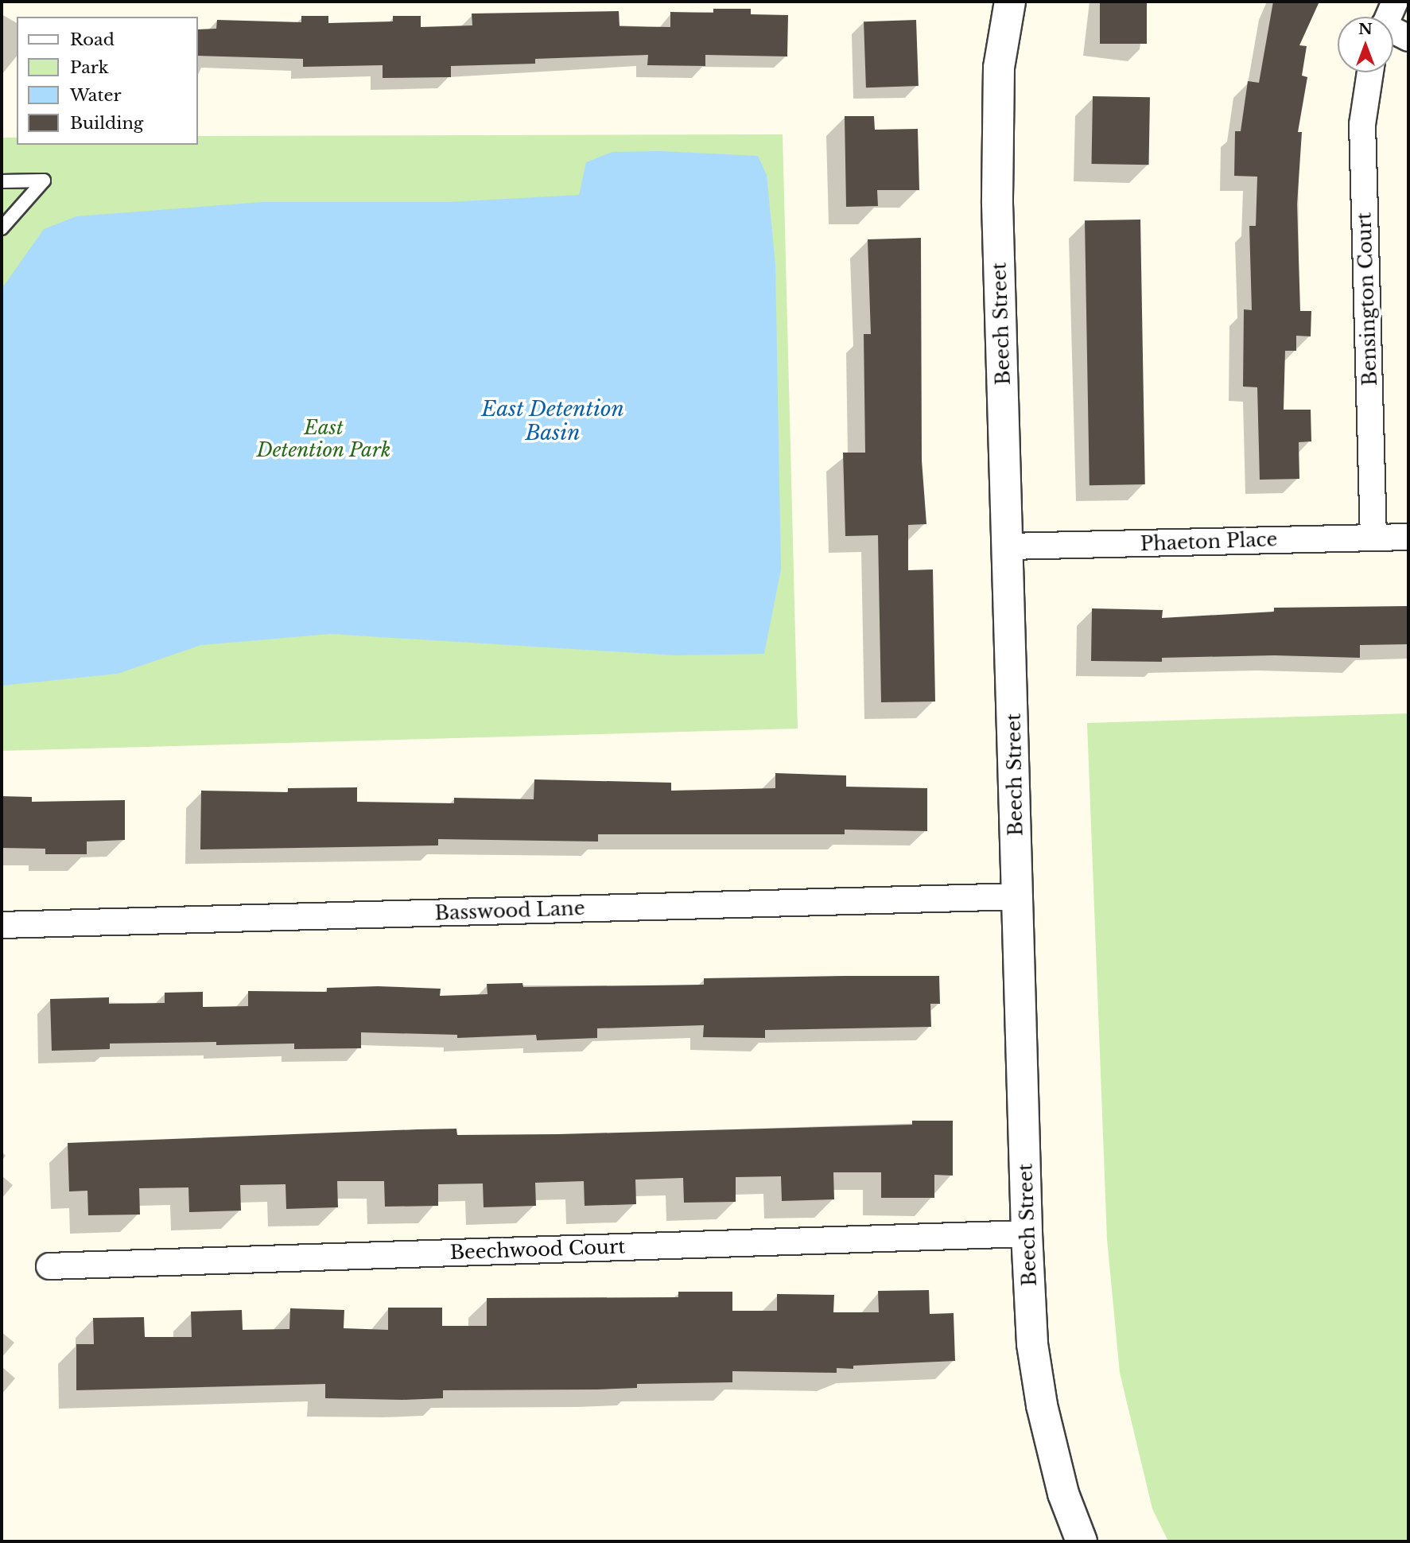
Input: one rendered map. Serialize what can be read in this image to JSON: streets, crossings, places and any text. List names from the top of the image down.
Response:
{
  "streets": {
    "street": [
      "Bensington Court",
      "Beech Street",
      "Phaeton Place",
      "Basswood Lane",
      "Beechwood Court"
    ]
  },
  "crossings": [
    ["Bensington Court", "Phaeton Place"],
    ["Beech Street", "Phaeton Place"],
    ["Beech Street", "Basswood Lane"],
    ["Beech Street", "Beechwood Court"]
  ],
  "water": ["East Detention Basin"],
  "parks": ["East Detention Park"],
  "legend": [
    "Road",
    "Park",
    "Water",
    "Building"
  ],
  "north": "top"
}
